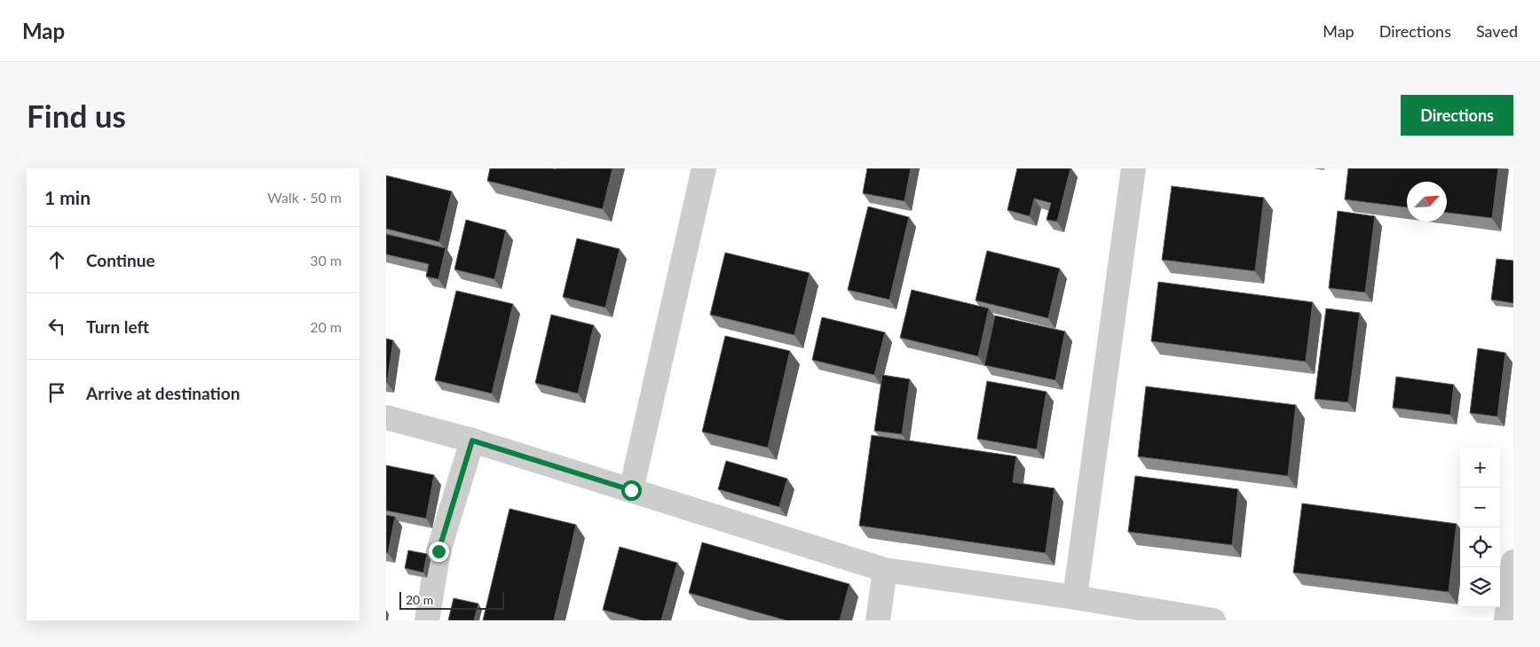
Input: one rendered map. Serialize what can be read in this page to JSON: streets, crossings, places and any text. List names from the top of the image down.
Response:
{
  "scale_bar": "20 m",
  "north": "top right",
  "page": {
    "header": "Map",
    "nav": ["Map", "Directions", "Saved"],
    "buttons": "Directions",
    "title": "Find us",
    "heading": ["1 min", "Walk · 50 m"],
    "list": [
      ["Continue", "30 m"],
      ["Turn left", "20 m"],
      "Arrive at destination"
    ],
    "map_buttons": ["+", "−"],
    "scale": "20 m"
  }
}
